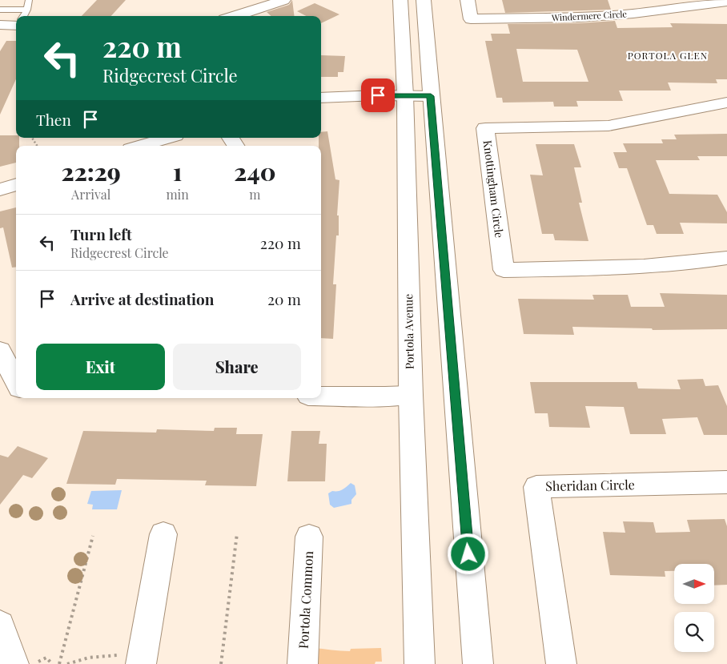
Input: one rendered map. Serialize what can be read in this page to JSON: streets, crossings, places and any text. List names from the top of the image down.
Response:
{
  "streets": {
    "street": [
      "Windermere Circle",
      "Knottingham Circle",
      "Portola Avenue",
      "Sheridan Circle",
      "Portola Common"
    ]
  },
  "districts": ["PORTOLA GLEN"],
  "north": "right",
  "page": {
    "turn": ["220 m", "Ridgecrest Circle"],
    "then": "Then",
    "eta": [
      "22:29",
      "Arrival",
      "1",
      "min",
      "240",
      "m"
    ],
    "list": [
      {
        "name": "Turn left",
        "note": "Ridgecrest Circle",
        "value": "220 m"
      },
      {
        "name": "Arrive at destination",
        "value": "20 m"
      }
    ],
    "buttons": ["Exit", "Share"]
  }
}
